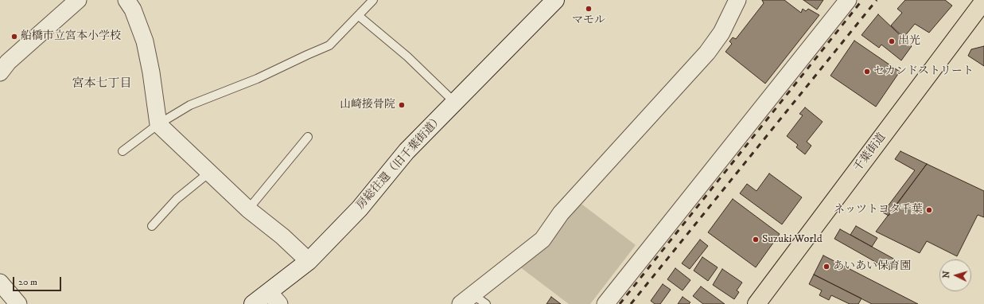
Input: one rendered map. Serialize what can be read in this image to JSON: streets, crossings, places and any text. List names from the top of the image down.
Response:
{
  "streets": {
    "highway": ["千葉街道"],
    "street": ["房総往還（旧千葉街道）"]
  },
  "districts": ["宮本七丁目"],
  "places": [
    "マモル",
    "船橋市立宮本小学校",
    "出光",
    "セカンドストリート",
    "山崎接骨院",
    "ネッツトヨタ千葉",
    "Suzuki World",
    "あいあい保育園"
  ],
  "scale_bar": "20 m",
  "north": "left"
}
